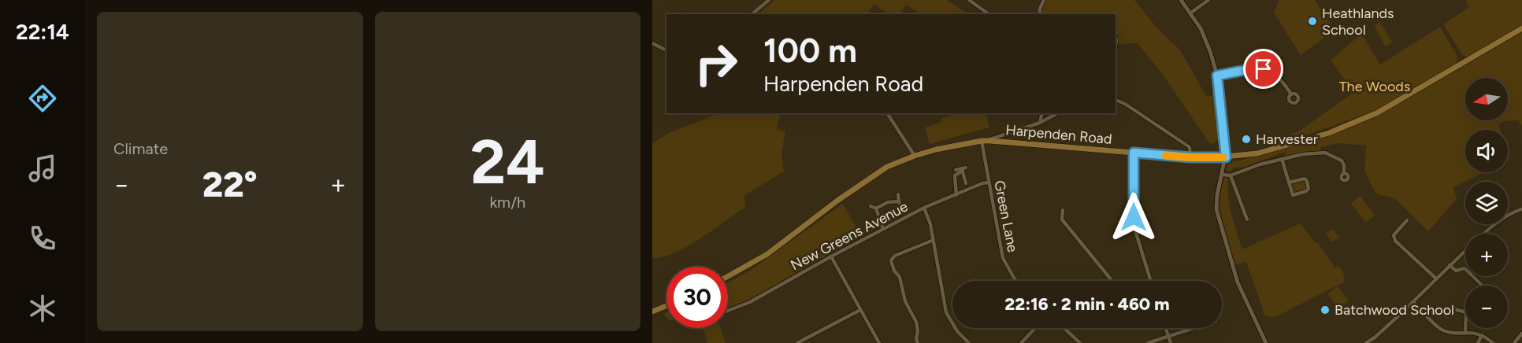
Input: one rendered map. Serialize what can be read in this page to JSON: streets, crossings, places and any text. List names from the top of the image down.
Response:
{
  "streets": {
    "main road": ["Harpenden Road"],
    "street": ["Green Lane", "New Greens Avenue"]
  },
  "crossings": [
    ["Harpenden Road", "Green Lane"],
    ["Green Lane", "New Greens Avenue"]
  ],
  "parks": ["The Woods"],
  "places": ["Heathlands School", "Harvester", "Batchwood School"],
  "north": "left",
  "page": {
    "tabs": "22:14",
    "tile": [
      "Climate",
      ["24", "km/h"]
    ],
    "turn": ["100 m", "Harpenden Road"],
    "map_buttons": ["+", "−"],
    "heat": ["−", "22°", "+"],
    "limit": "30",
    "trip": "22:16 · 2 min · 460 m"
  }
}
